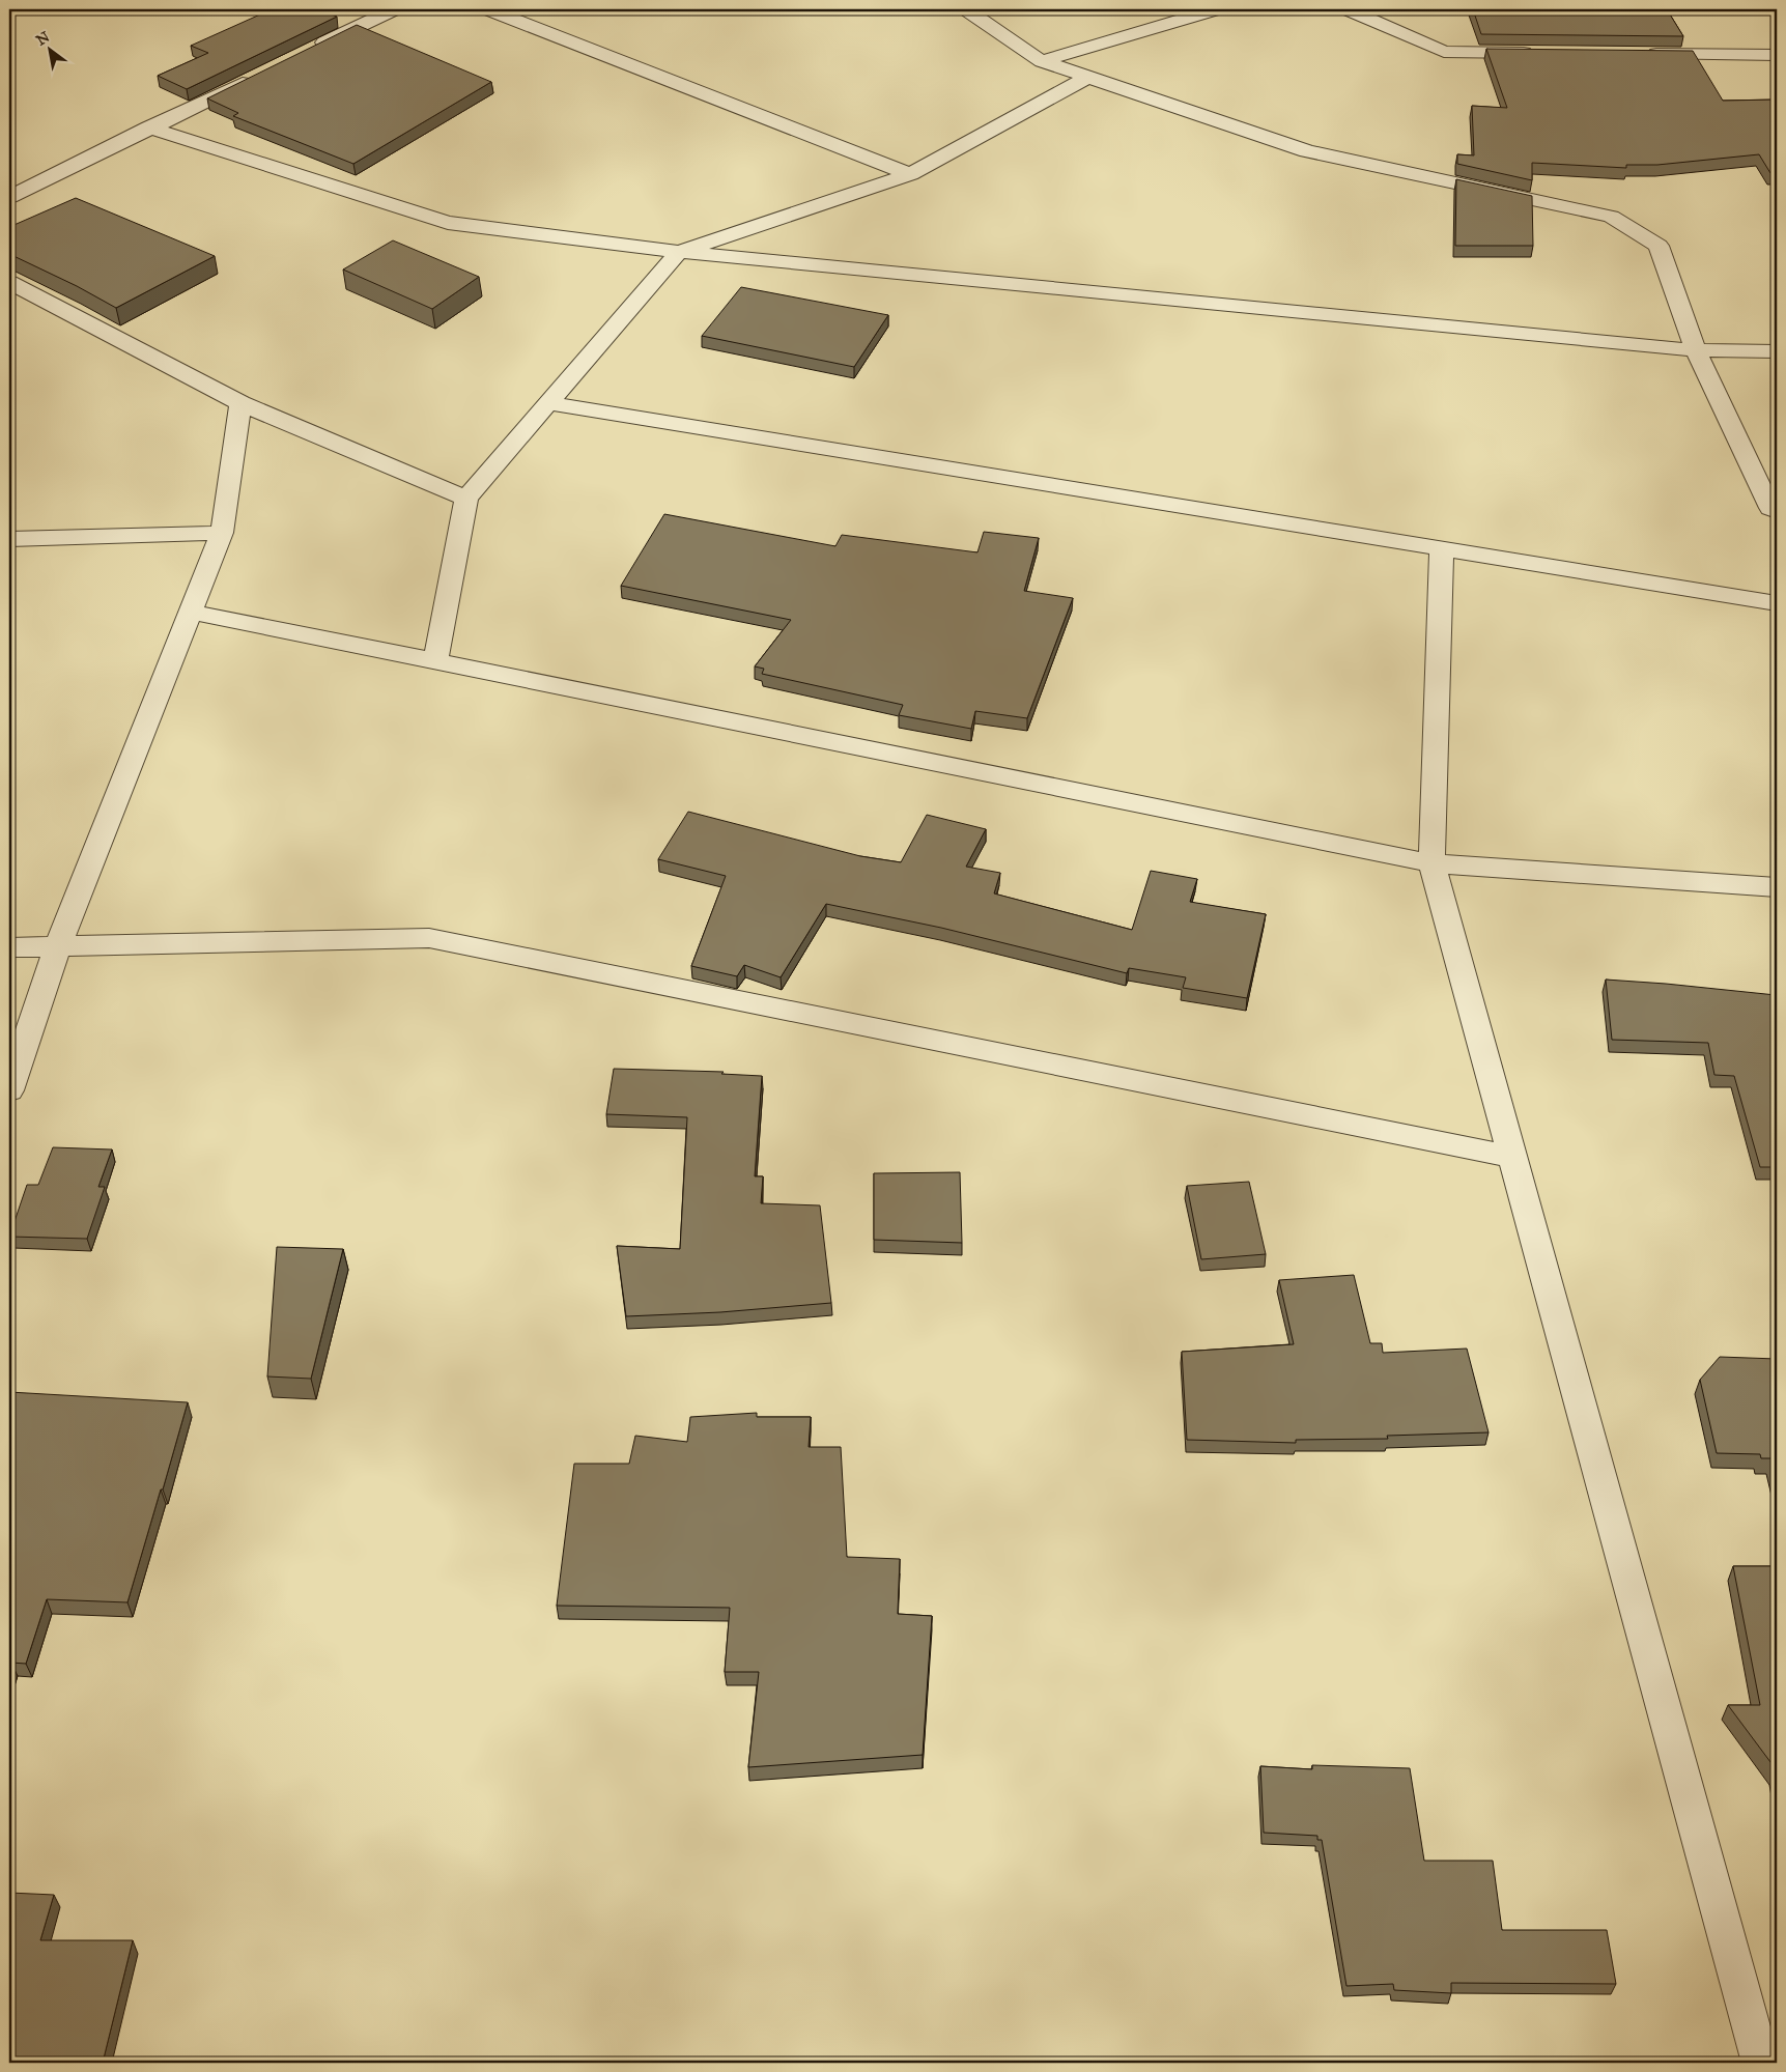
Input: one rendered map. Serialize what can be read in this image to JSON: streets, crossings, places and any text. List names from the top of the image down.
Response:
{
  "north": "top left"
}
